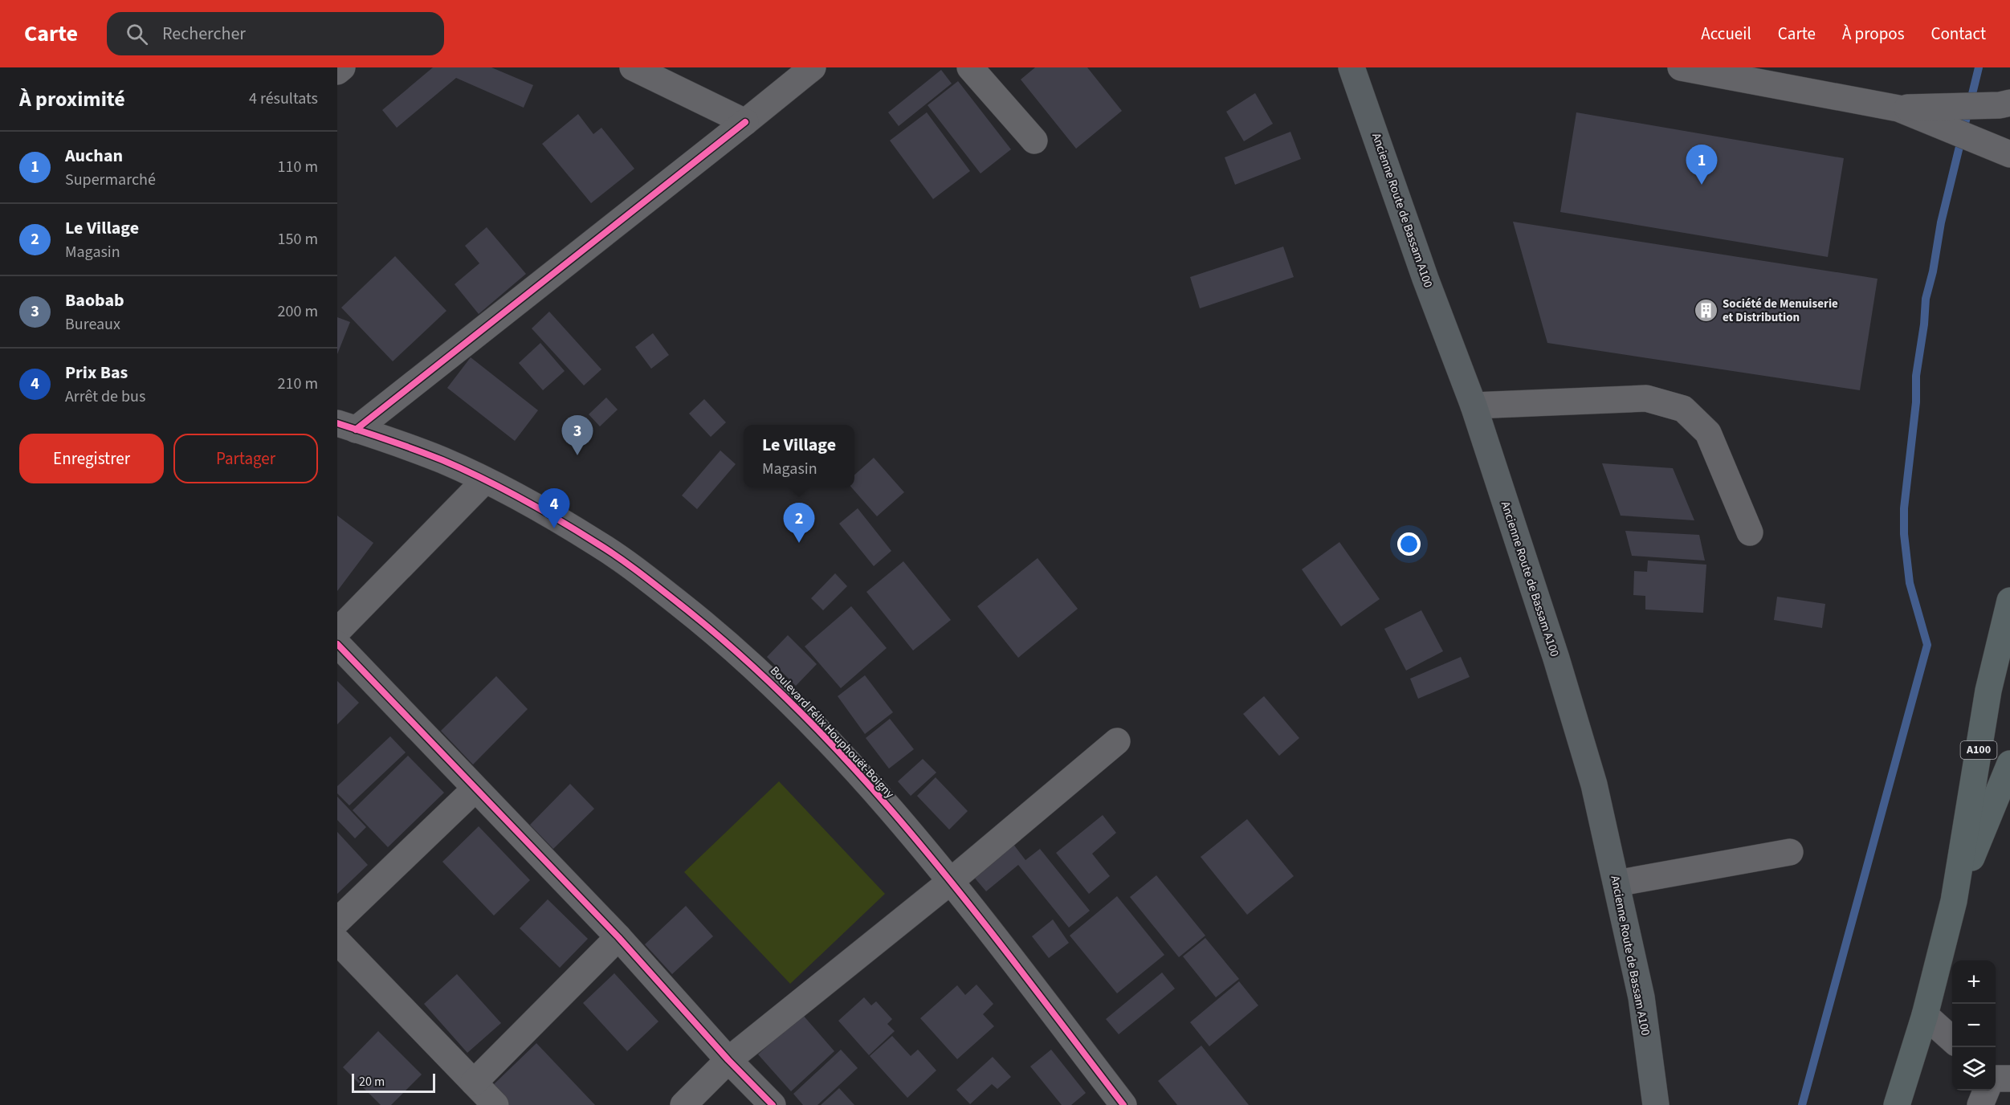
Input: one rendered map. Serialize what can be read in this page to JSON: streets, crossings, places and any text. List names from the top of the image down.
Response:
{
  "streets": {
    "highway": ["A100"],
    "main road": ["Ancienne Route de Bassam A100"],
    "street": ["Boulevard Félix Houphouët-Boigny"]
  },
  "places": {
    "building": ["Société de Menuiserie et Distribution"]
  },
  "scale_bar": "20 m",
  "page": {
    "header": "Carte",
    "search": "Rechercher",
    "nav": [
      "Accueil",
      "Carte",
      "À propos",
      "Contact"
    ],
    "heading": ["À proximité", "4 résultats"],
    "list": [
      {
        "mark": "1",
        "name": "Auchan",
        "note": "Supermarché",
        "value": "110 m"
      },
      {
        "mark": "2",
        "name": "Le Village",
        "note": "Magasin",
        "value": "150 m"
      },
      {
        "mark": "3",
        "name": "Baobab",
        "note": "Bureaux",
        "value": "200 m"
      },
      {
        "mark": "4",
        "name": "Prix Bas",
        "note": "Arrêt de bus",
        "value": "210 m"
      }
    ],
    "pins": [
      "1",
      "3",
      "4",
      "2"
    ],
    "buttons": ["Enregistrer", "Partager"],
    "popup": ["Le Village", "Magasin"],
    "map_buttons": ["+", "−"],
    "scale": "20 m"
  }
}
